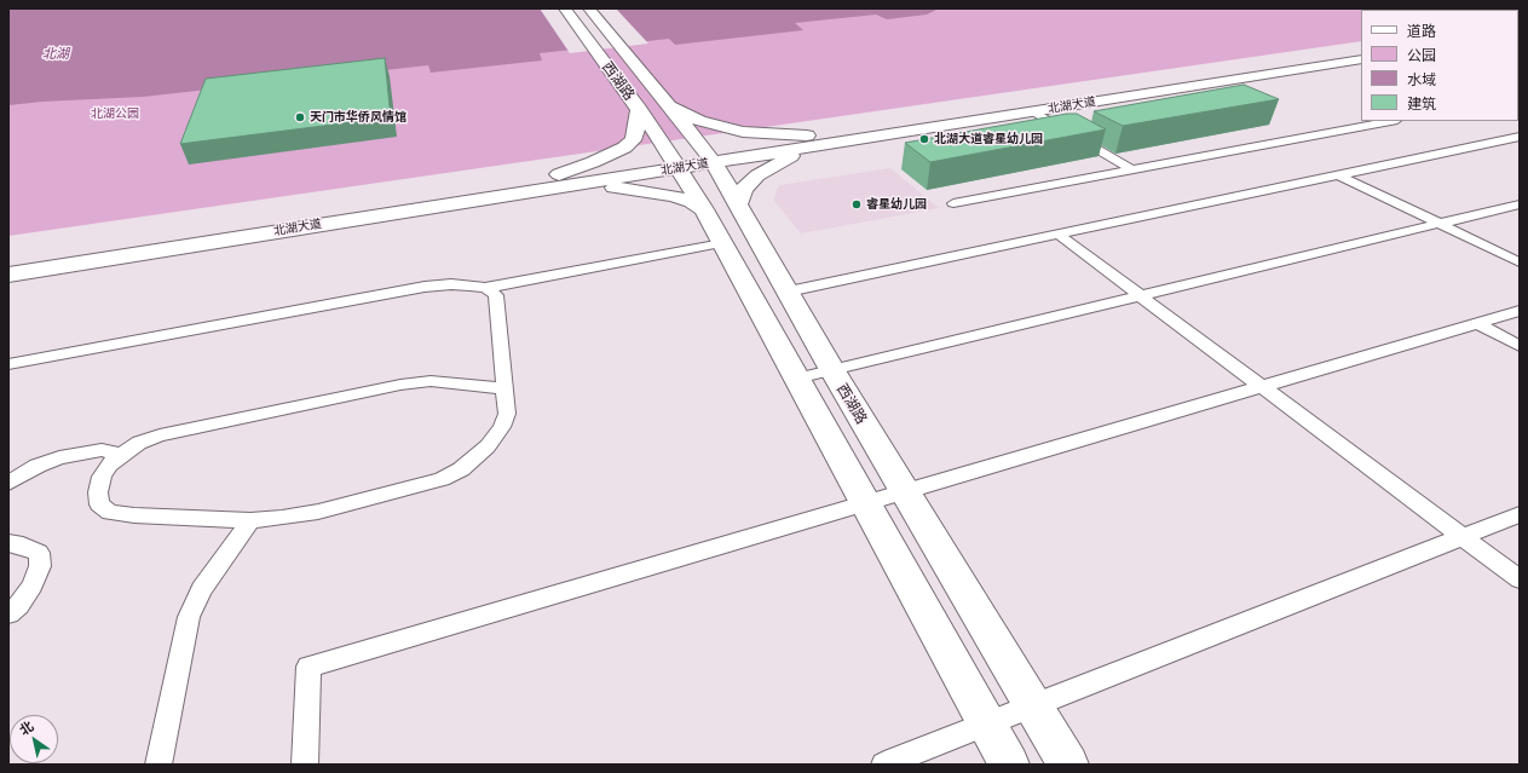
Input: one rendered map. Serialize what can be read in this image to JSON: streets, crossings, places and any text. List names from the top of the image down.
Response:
{
  "streets": {
    "main road": ["西湖路", "北湖大道"]
  },
  "crossings": [
    ["西湖路", "北湖大道"]
  ],
  "water": ["北湖"],
  "parks": ["北湖公园"],
  "places": ["天门市华侨风情馆", "北湖大道睿星幼儿园", "睿星幼儿园"],
  "legend": [
    "道路",
    "公园",
    "水域",
    "建筑"
  ],
  "north": "top left"
}
